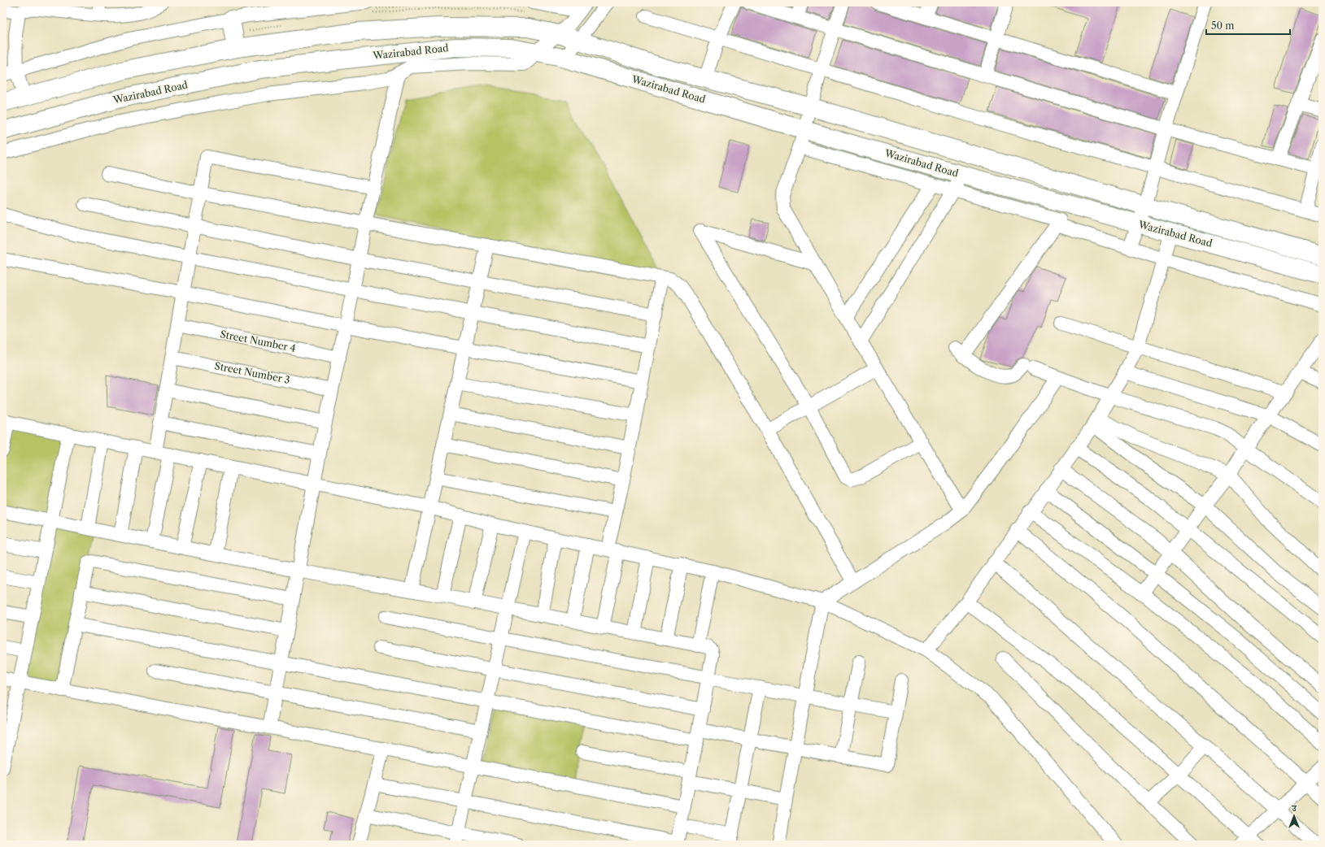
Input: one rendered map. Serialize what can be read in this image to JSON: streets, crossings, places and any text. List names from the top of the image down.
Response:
{
  "streets": {
    "highway": ["Wazirabad Road"],
    "street": ["Street Number 4", "Street Number 3"]
  },
  "scale_bar": "50 m",
  "north": "top"
}
